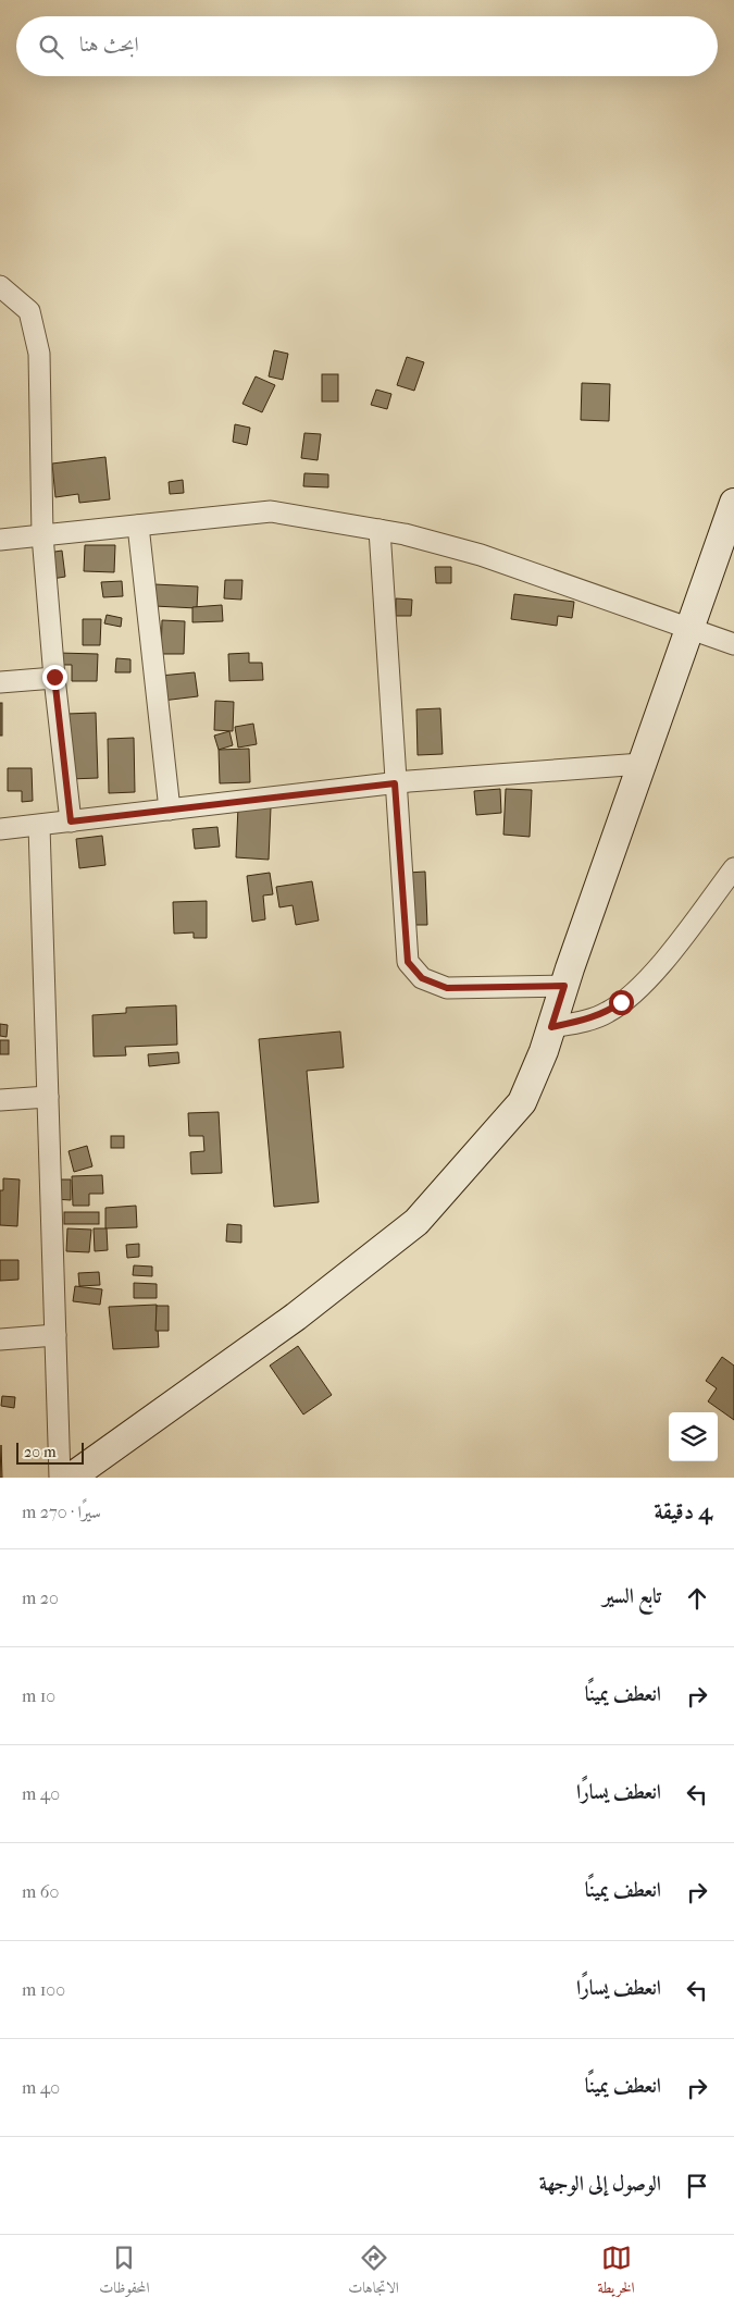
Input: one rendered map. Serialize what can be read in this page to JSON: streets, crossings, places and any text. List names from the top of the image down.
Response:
{
  "scale_bar": "20 m",
  "page": {
    "search": "ابحث هنا",
    "scale": "20 m",
    "heading": ["4 دقيقة", "سيرًا · 270 m"],
    "list": [
      ["تابع السير", "20 m"],
      ["انعطف يمينًا", "10 m"],
      ["انعطف يسارًا", "40 m"],
      ["انعطف يمينًا", "60 m"],
      ["انعطف يسارًا", "100 m"],
      ["انعطف يمينًا", "40 m"],
      "الوصول إلى الوجهة"
    ],
    "nav": ["الخريطة", "الاتجاهات", "المحفوظات"]
  }
}
